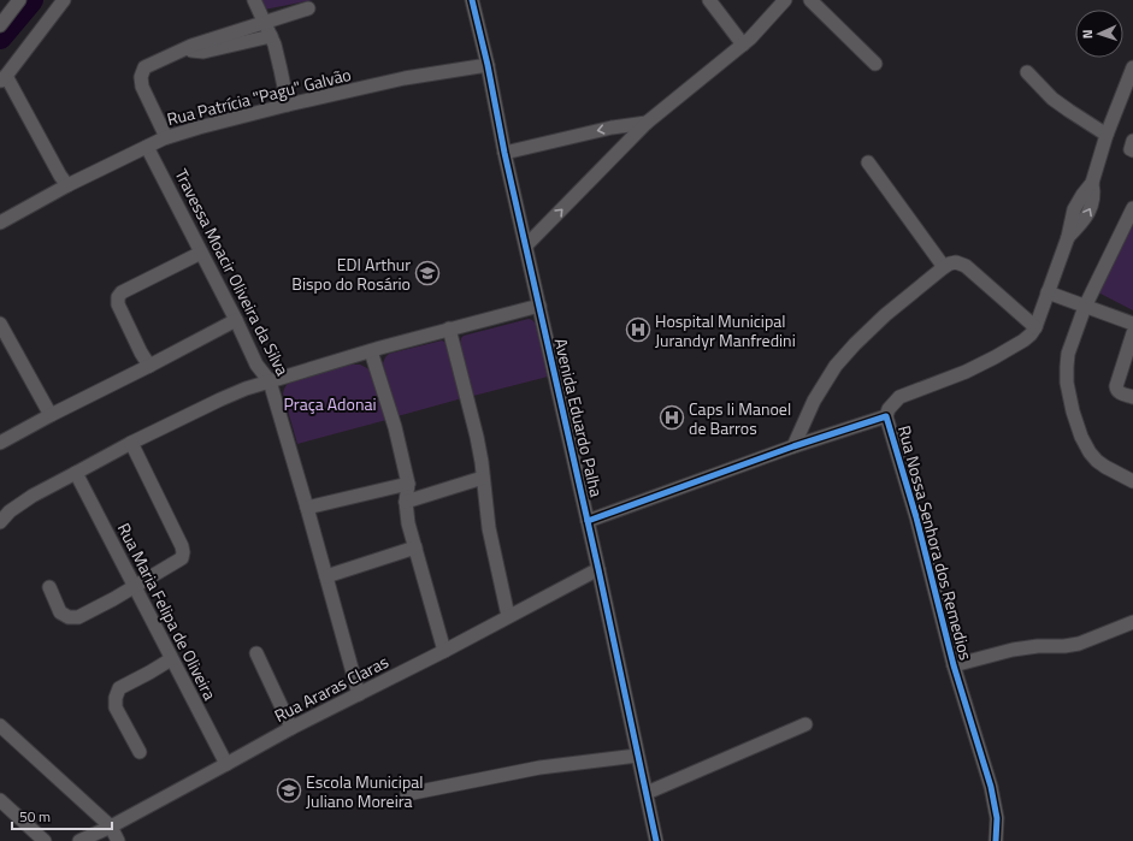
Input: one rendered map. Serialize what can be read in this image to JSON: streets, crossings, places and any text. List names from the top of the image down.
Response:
{
  "streets": {
    "street": [
      "Rua Patrícia \"Pagu\" Galvão",
      "Travessa Moacir Oliveira da Silva",
      "Avenida Eduardo Palha",
      "Rua Nossa Senhora dos Remedios",
      "Rua Maria Felipa de Oliveira",
      "Rua Araras Claras"
    ]
  },
  "crossings": [
    ["Rua Patrícia \"Pagu\" Galvão", "Travessa Moacir Oliveira da Silva"],
    ["Rua Patrícia \"Pagu\" Galvão", "Avenida Eduardo Palha"],
    ["Travessa Moacir Oliveira da Silva", "Rua Araras Claras"],
    ["Avenida Eduardo Palha", "Rua Nossa Senhora dos Remedios"],
    ["Avenida Eduardo Palha", "Rua Araras Claras"],
    ["Rua Maria Felipa de Oliveira", "Rua Araras Claras"]
  ],
  "parks": ["Praça Adonai"],
  "places": {
    "school or university": ["EDI Arthur Bispo do Rosário", "Escola Municipal Juliano Moreira"],
    "hospital": ["Hospital Municipal Jurandyr Manfredini", "Caps Ii Manoel de Barros"]
  },
  "scale_bar": "50 m",
  "north": "left"
}
